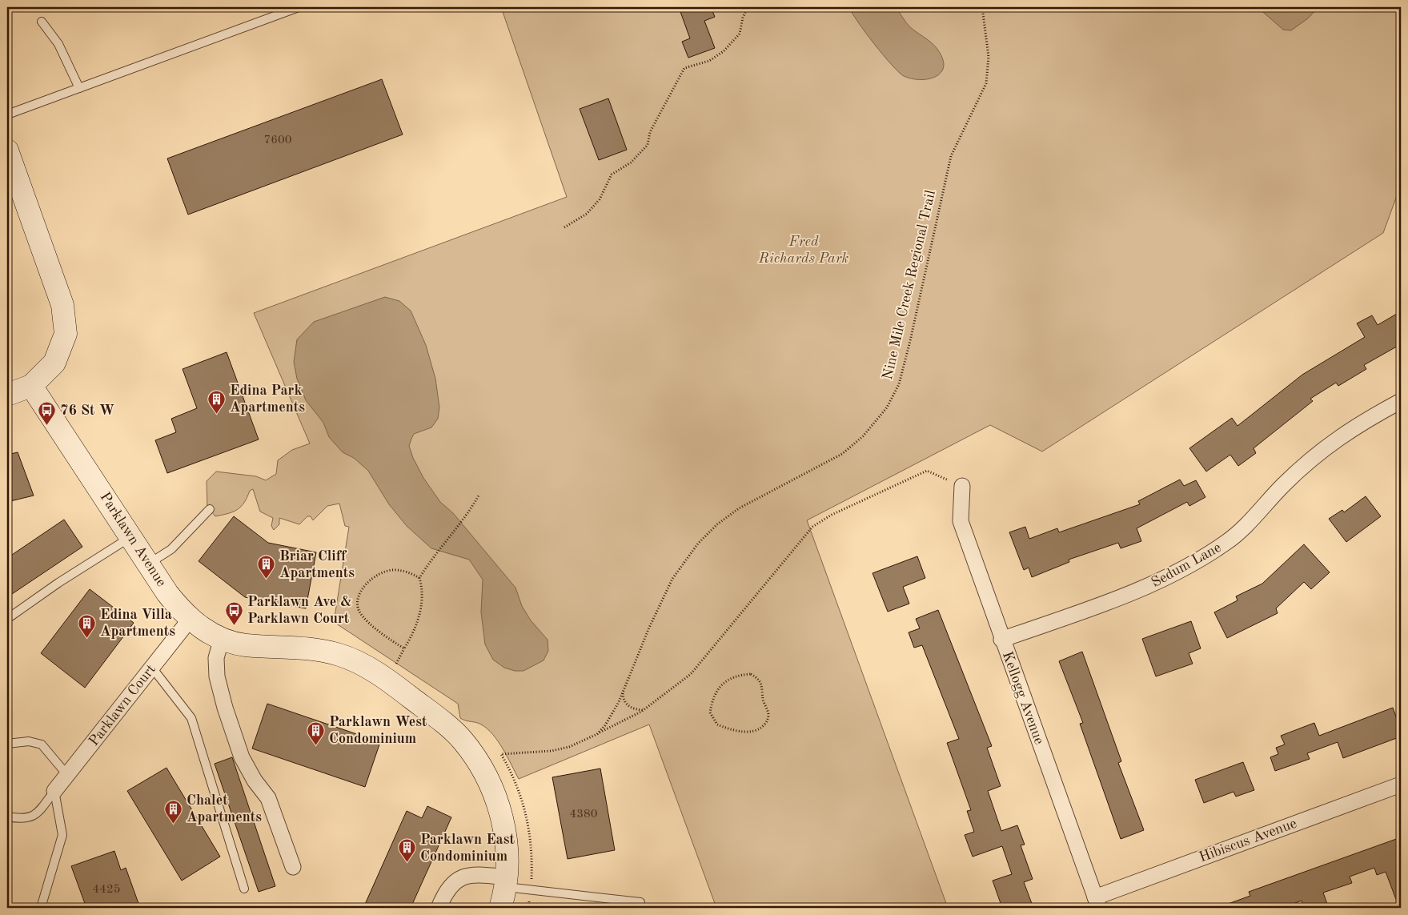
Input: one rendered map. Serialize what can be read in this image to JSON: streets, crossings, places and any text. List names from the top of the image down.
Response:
{
  "streets": {
    "street": [
      "Parklawn Avenue",
      "Sedum Lane",
      "Kellogg Avenue",
      "Parklawn Court",
      "Hibiscus Avenue"
    ],
    "path": ["Nine Mile Creek Regional Trail"]
  },
  "crossings": [
    ["Parklawn Avenue", "Parklawn Court"],
    ["Sedum Lane", "Kellogg Avenue"],
    ["Kellogg Avenue", "Hibiscus Avenue"]
  ],
  "parks": ["Fred Richards Park"],
  "places": {
    "building": [
      "Edina Park Apartments",
      "Briar Cliff Apartments",
      "Edina Villa Apartments",
      "Parklawn West Condominium",
      "Chalet Apartments",
      "Parklawn East Condominium"
    ],
    "bus stop": ["76 St W", "Parklawn Ave & Parklawn Court"]
  },
  "house_numbers": ["7600", "4380", "4425"]
}
